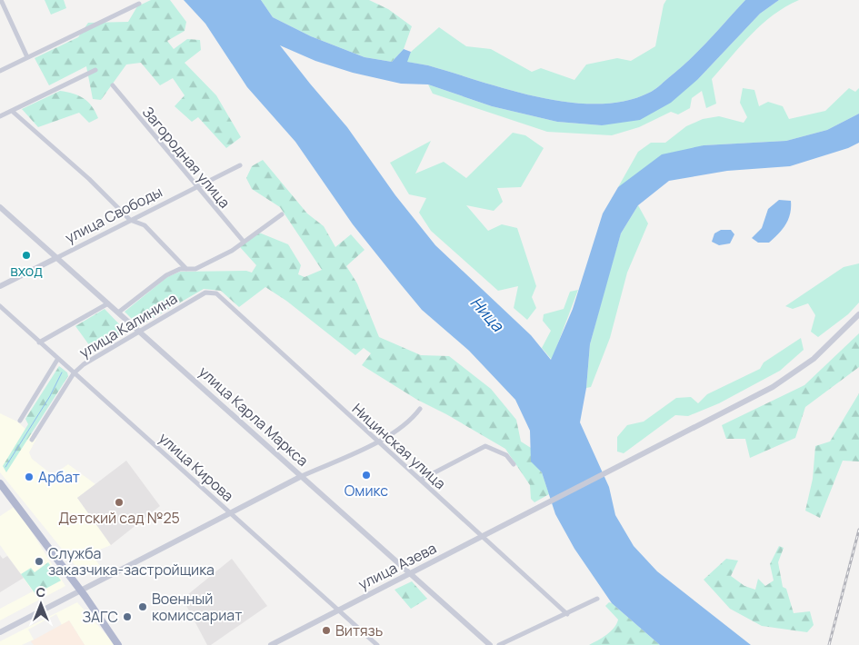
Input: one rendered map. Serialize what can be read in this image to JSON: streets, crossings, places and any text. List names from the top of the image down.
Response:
{
  "streets": {
    "street": [
      "Загородная улица",
      "улица Свободы",
      "улица Калинина",
      "улица Карла Маркса",
      "Ницинская улица",
      "улица Кирова",
      "улица Азева"
    ]
  },
  "crossings": [
    ["Загородная улица", "улица Свободы"],
    ["Загородная улица", "улица Калинина"],
    ["улица Свободы", "улица Карла Маркса"],
    ["улица Калинина", "улица Карла Маркса"],
    ["улица Калинина", "Ницинская улица"],
    ["улица Калинина", "улица Кирова"],
    ["улица Карла Маркса", "улица Азева"],
    ["Ницинская улица", "улица Азева"],
    ["улица Кирова", "улица Азева"]
  ],
  "water": ["Ница"],
  "places": [
    "вход",
    "Омикс",
    "Арбат",
    "Детский сад №25",
    "Служба заказчика-застройщика",
    "Военный комиссариат",
    "ЗАГС",
    "Витязь"
  ],
  "north": "top"
}
